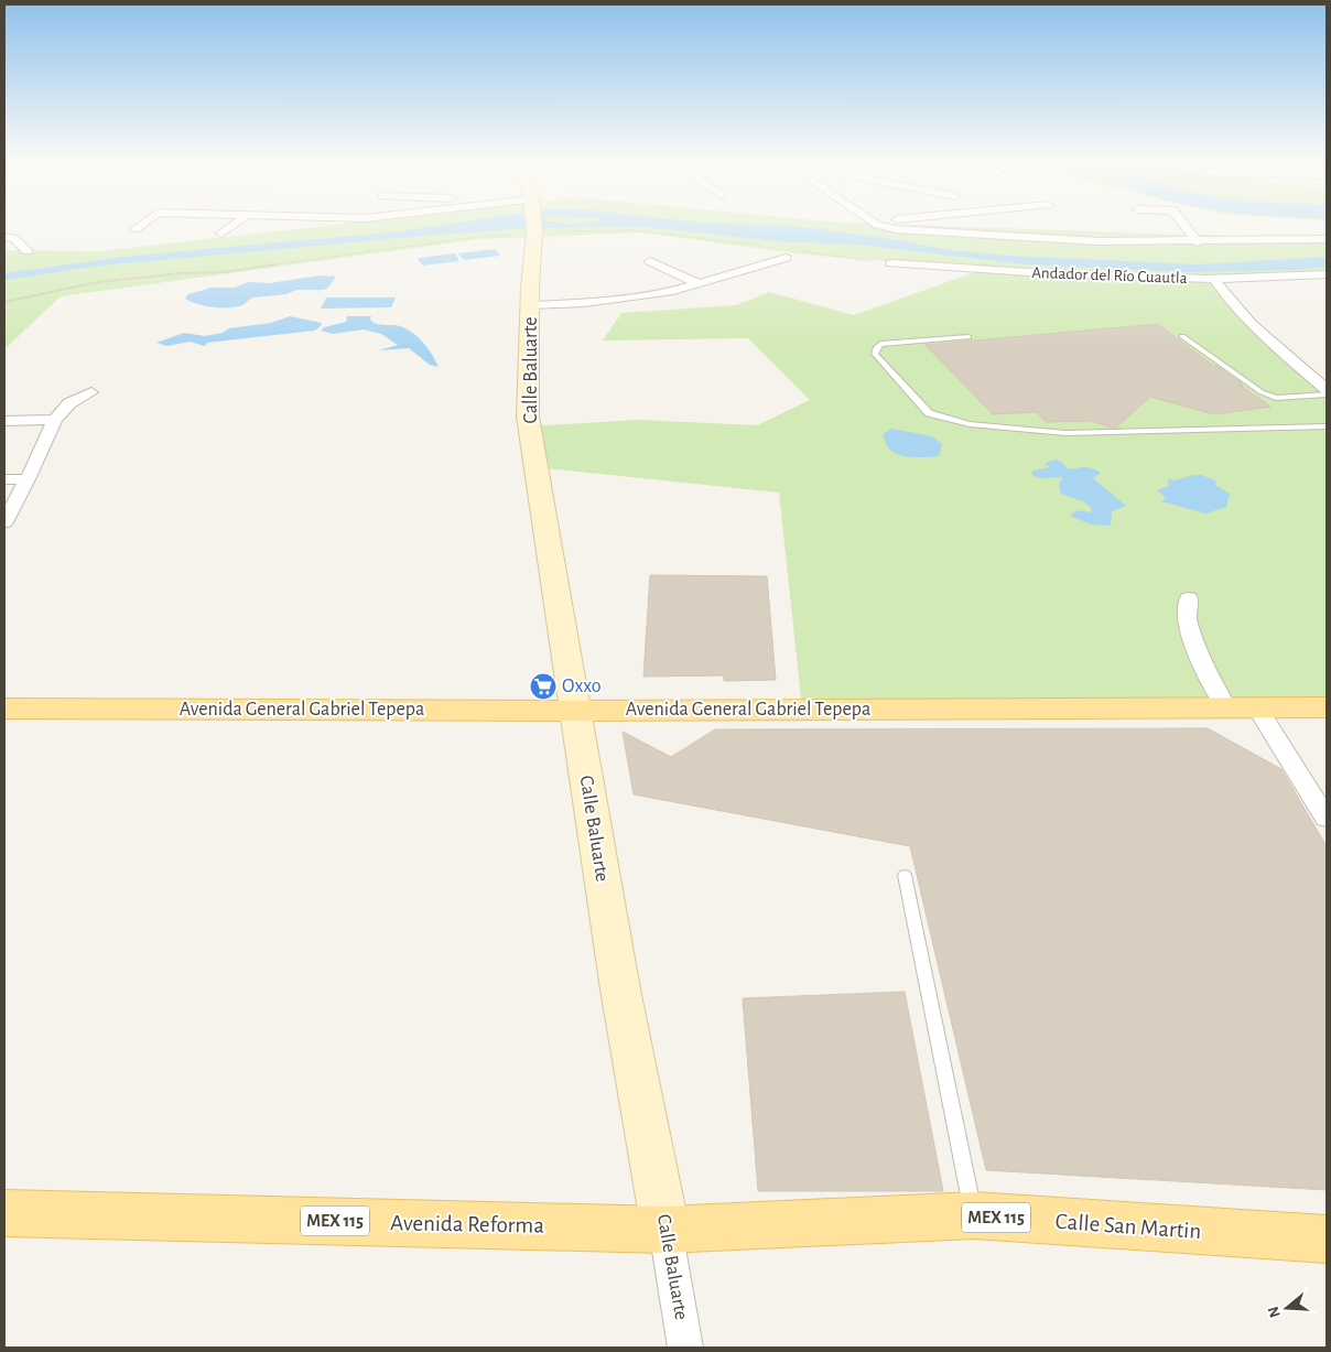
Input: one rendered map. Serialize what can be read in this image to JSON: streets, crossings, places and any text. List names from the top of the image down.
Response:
{
  "streets": {
    "main road": [
      "Avenida General Gabriel Tepepa",
      "MEX 115",
      "Avenida Reforma",
      "Calle San Martin"
    ],
    "street": ["Andador del Río Cuautla", "Calle Baluarte"]
  },
  "crossings": [
    ["Calle Baluarte", "Avenida General Gabriel Tepepa"],
    ["Calle Baluarte", "Avenida Reforma"],
    ["Calle Baluarte", "Calle San Martin"],
    ["Avenida Reforma", "Calle San Martin"]
  ],
  "places": {
    "supermarket": ["Oxxo"]
  },
  "north": "left"
}
